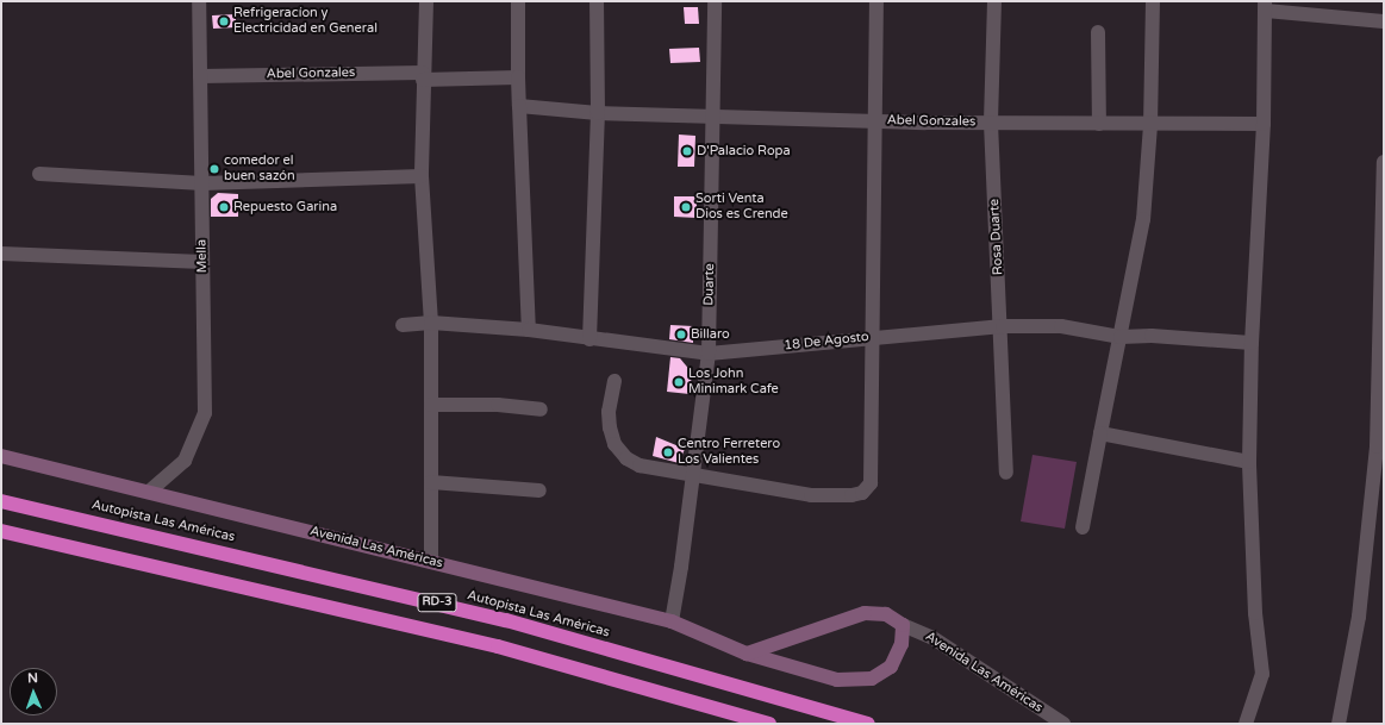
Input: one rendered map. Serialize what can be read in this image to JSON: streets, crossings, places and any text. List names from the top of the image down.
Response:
{
  "streets": {
    "highway": ["Autopista Las Américas", "RD-3"],
    "main road": ["Avenida Las Américas"],
    "street": [
      "Abel Gonzales",
      "Rosa Duarte",
      "Mella",
      "Duarte",
      "18 De Agosto"
    ]
  },
  "crossings": [
    ["Abel Gonzales", "Rosa Duarte"],
    ["Abel Gonzales", "Mella"],
    ["Abel Gonzales", "Duarte"],
    ["Rosa Duarte", "18 De Agosto"],
    ["Mella", "Avenida Las Américas"],
    ["Duarte", "18 De Agosto"],
    ["Duarte", "Avenida Las Américas"]
  ],
  "places": [
    "Refrigeracíon y Electricidad en General",
    "D'Palacio Ropa",
    "comedor el buen sazón",
    "Repuesto Garina",
    "Sorti Venta Dios es Crende",
    "Billaro",
    "Los John Minimark Cafe",
    "Centro Ferretero Los Valientes"
  ],
  "north": "top"
}
